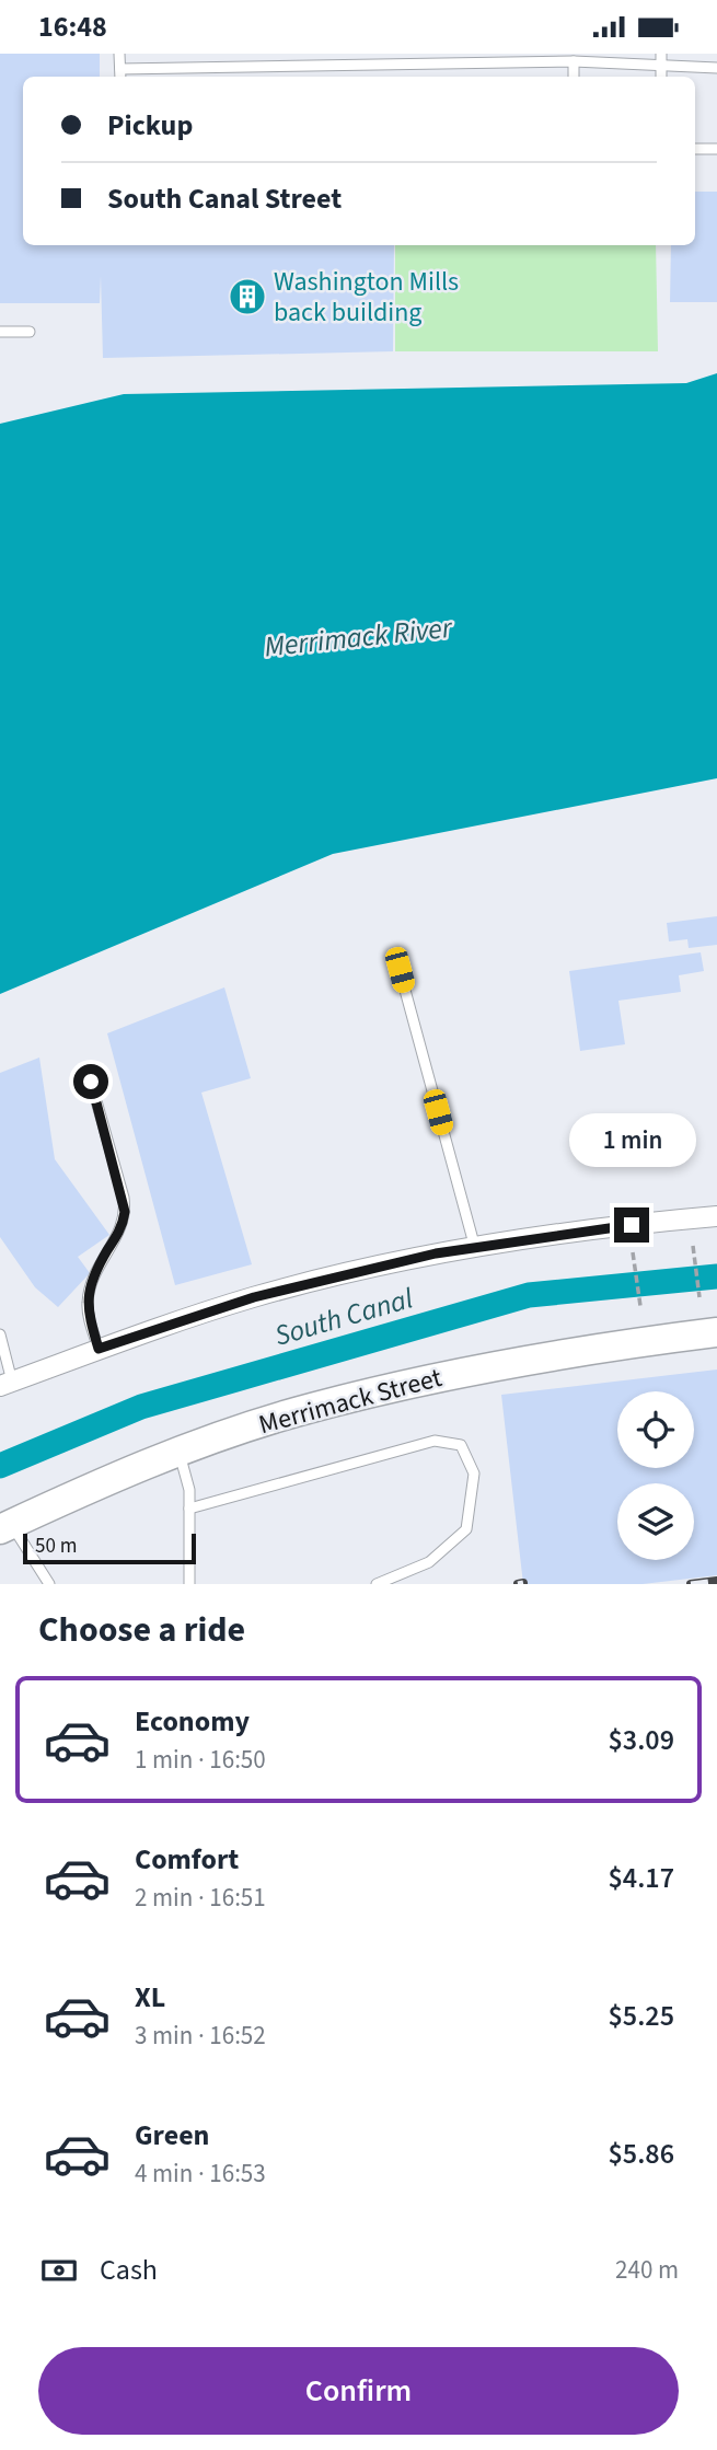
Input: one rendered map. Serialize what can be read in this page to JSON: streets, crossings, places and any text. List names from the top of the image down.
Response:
{
  "streets": {
    "main road": ["Merrimack Street"]
  },
  "water": ["Merrimack River", "South Canal"],
  "places": {
    "building": ["Washington Mills back building"]
  },
  "scale_bar": "50 m",
  "page": {
    "status": "16:48",
    "banner": ["Pickup", "South Canal Street"],
    "bubble": "1 min",
    "scale": "50 m",
    "heading": "Choose a ride",
    "list": [
      {
        "name": "Economy",
        "note": "1 min · 16:50",
        "value": "$3.09"
      },
      {
        "name": "Comfort",
        "note": "2 min · 16:51",
        "value": "$4.17"
      },
      {
        "name": "XL",
        "note": "3 min · 16:52",
        "value": "$5.25"
      },
      {
        "name": "Green",
        "note": "4 min · 16:53",
        "value": "$5.86"
      }
    ],
    "pay": ["Cash", "240 m"],
    "buttons": "Confirm"
  }
}
